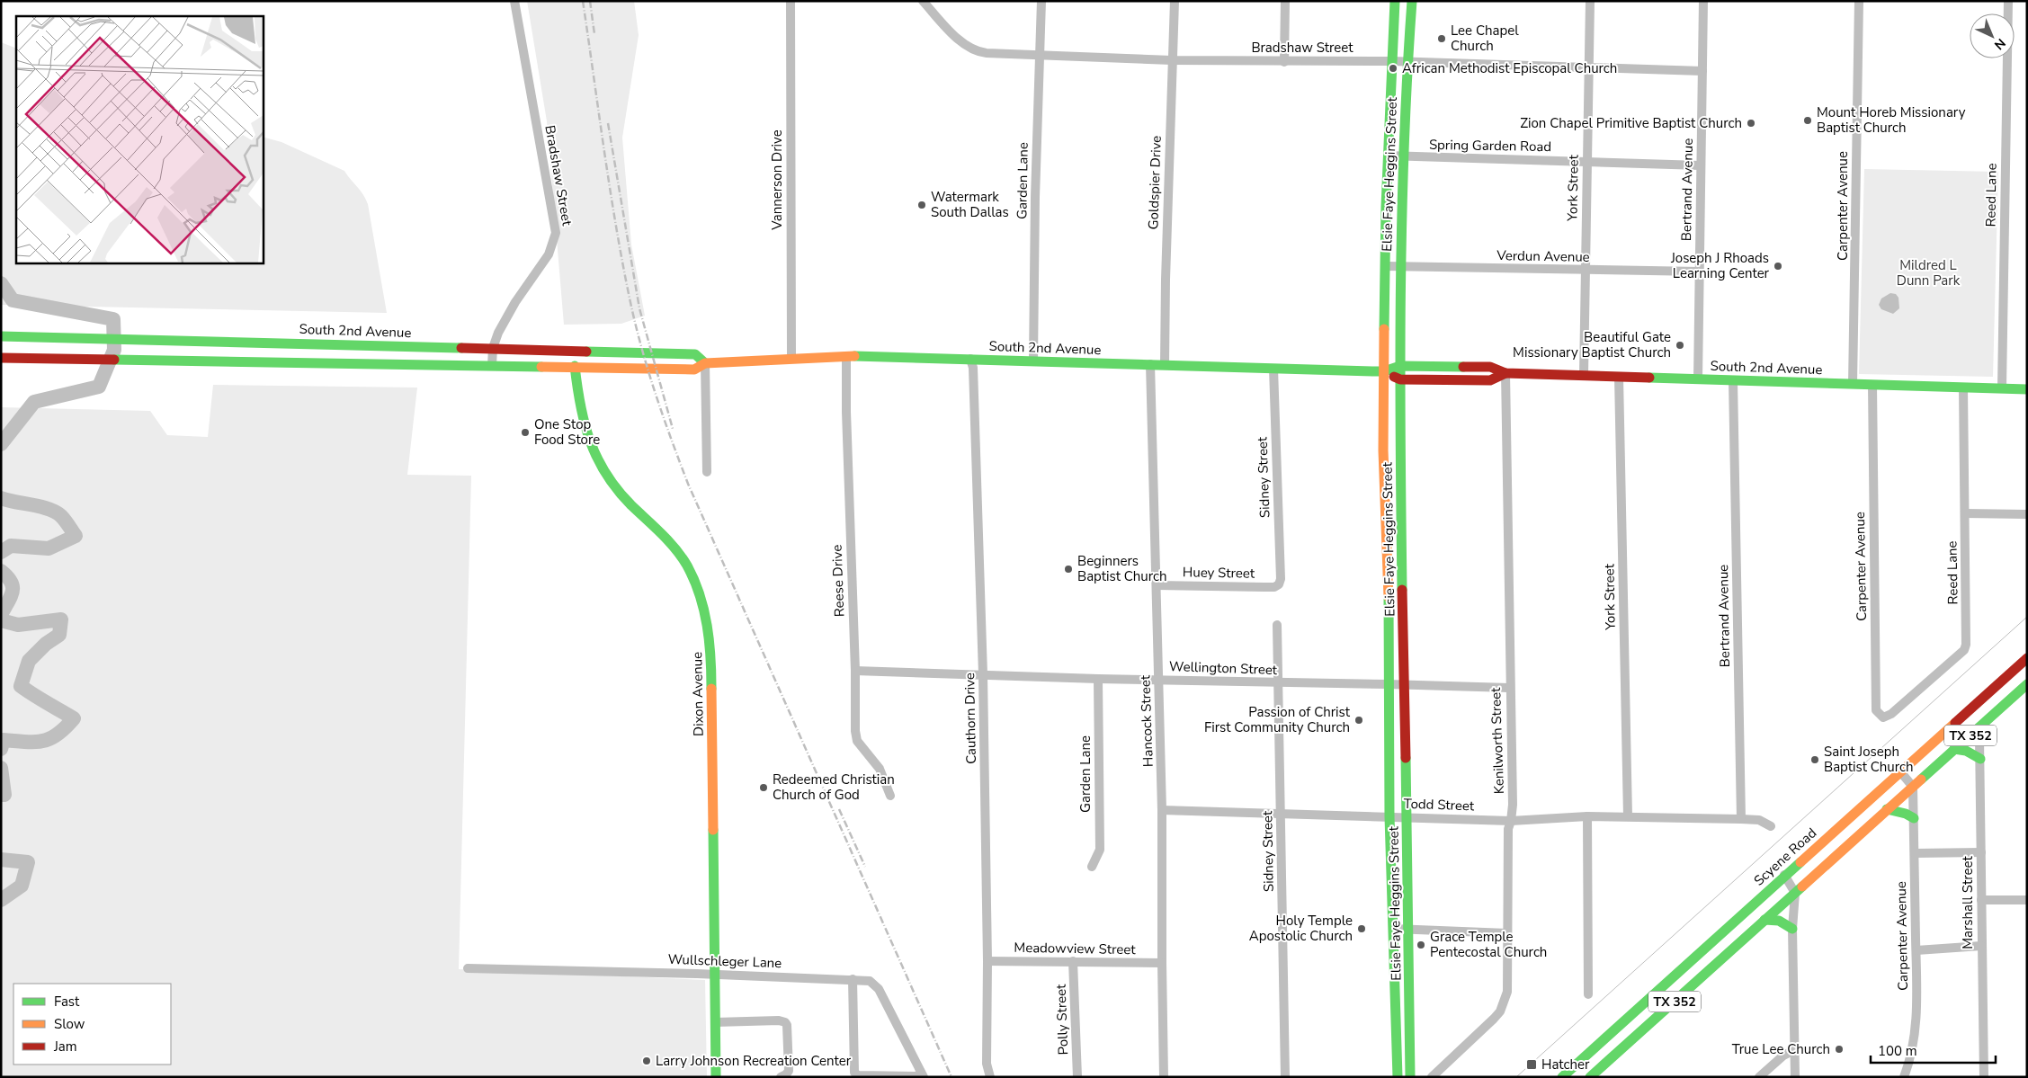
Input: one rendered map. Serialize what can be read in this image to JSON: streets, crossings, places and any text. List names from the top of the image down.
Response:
{
  "streets": {
    "main road": [
      "Elsie Faye Heggins Street",
      "South 2nd Avenue",
      "Dixon Avenue",
      "TX 352",
      "Scyene Road"
    ],
    "street": [
      "Bradshaw Street",
      "Spring Garden Road",
      "Vannerson Drive",
      "Garden Lane",
      "Goldspier Drive",
      "York Street",
      "Bertrand Avenue",
      "Reed Lane",
      "Carpenter Avenue",
      "Verdun Avenue",
      "Sidney Street",
      "Huey Street",
      "Reese Drive",
      "Wellington Street",
      "Cauthorn Drive",
      "Hancock Street",
      "Kenilworth Street",
      "Todd Street",
      "Marshall Street",
      "Meadowview Street",
      "Wullschleger Lane",
      "Polly Street"
    ]
  },
  "crossings": [
    ["Bradshaw Street", "Elsie Faye Heggins Street"],
    ["Bradshaw Street", "Garden Lane"],
    ["Bradshaw Street", "Goldspier Drive"],
    ["Bradshaw Street", "York Street"],
    ["Bradshaw Street", "Bertrand Avenue"],
    ["Bradshaw Street", "South 2nd Avenue"],
    ["Spring Garden Road", "Elsie Faye Heggins Street"],
    ["Spring Garden Road", "York Street"],
    ["Spring Garden Road", "Bertrand Avenue"],
    ["Elsie Faye Heggins Street", "Verdun Avenue"],
    ["Elsie Faye Heggins Street", "South 2nd Avenue"],
    ["Elsie Faye Heggins Street", "Wellington Street"],
    ["Elsie Faye Heggins Street", "Todd Street"],
    ["Vannerson Drive", "South 2nd Avenue"],
    ["Garden Lane", "South 2nd Avenue"],
    ["Garden Lane", "Wellington Street"],
    ["Goldspier Drive", "South 2nd Avenue"],
    ["York Street", "Verdun Avenue"],
    ["York Street", "South 2nd Avenue"],
    ["York Street", "Todd Street"],
    ["Bertrand Avenue", "Verdun Avenue"],
    ["Bertrand Avenue", "South 2nd Avenue"],
    ["Bertrand Avenue", "Todd Street"],
    ["Reed Lane", "Carpenter Avenue"],
    ["Reed Lane", "South 2nd Avenue"],
    ["Carpenter Avenue", "South 2nd Avenue"],
    ["Carpenter Avenue", "TX 352"],
    ["South 2nd Avenue", "Sidney Street"],
    ["South 2nd Avenue", "Reese Drive"],
    ["South 2nd Avenue", "Dixon Avenue"],
    ["South 2nd Avenue", "Cauthorn Drive"],
    ["South 2nd Avenue", "Hancock Street"],
    ["South 2nd Avenue", "Kenilworth Street"],
    ["Sidney Street", "Huey Street"],
    ["Sidney Street", "Wellington Street"],
    ["Sidney Street", "Todd Street"],
    ["Huey Street", "Hancock Street"],
    ["Reese Drive", "Wellington Street"],
    ["Wellington Street", "Cauthorn Drive"],
    ["Wellington Street", "Hancock Street"],
    ["Wellington Street", "Kenilworth Street"],
    ["Dixon Avenue", "Wullschleger Lane"],
    ["Cauthorn Drive", "Meadowview Street"],
    ["Hancock Street", "Todd Street"],
    ["Hancock Street", "Meadowview Street"],
    ["TX 352", "Marshall Street"],
    ["Kenilworth Street", "Todd Street"],
    ["Meadowview Street", "Polly Street"]
  ],
  "parks": ["Mildred L Dunn Park"],
  "places": {
    "other": [
      "Lee Chapel Church",
      "African Methodist Episcopal Church",
      "Mount Horeb Missionary Baptist Church",
      "Zion Chapel Primitive Baptist Church",
      "Watermark South Dallas",
      "Joseph J Rhoads Learning Center",
      "Beautiful Gate Missionary Baptist Church",
      "One Stop Food Store",
      "Beginners Baptist Church",
      "Passion of Christ First Community Church",
      "Saint Joseph Baptist Church",
      "Redeemed Christian Church of God",
      "Holy Temple Apostolic Church",
      "Grace Temple Pentecostal Church",
      "True Lee Church",
      "Larry Johnson Recreation Center"
    ],
    "transit": ["Hatcher"]
  },
  "legend": ["Fast", "Slow", "Jam"],
  "scale_bar": "100 m",
  "north": "bottom right"
}
